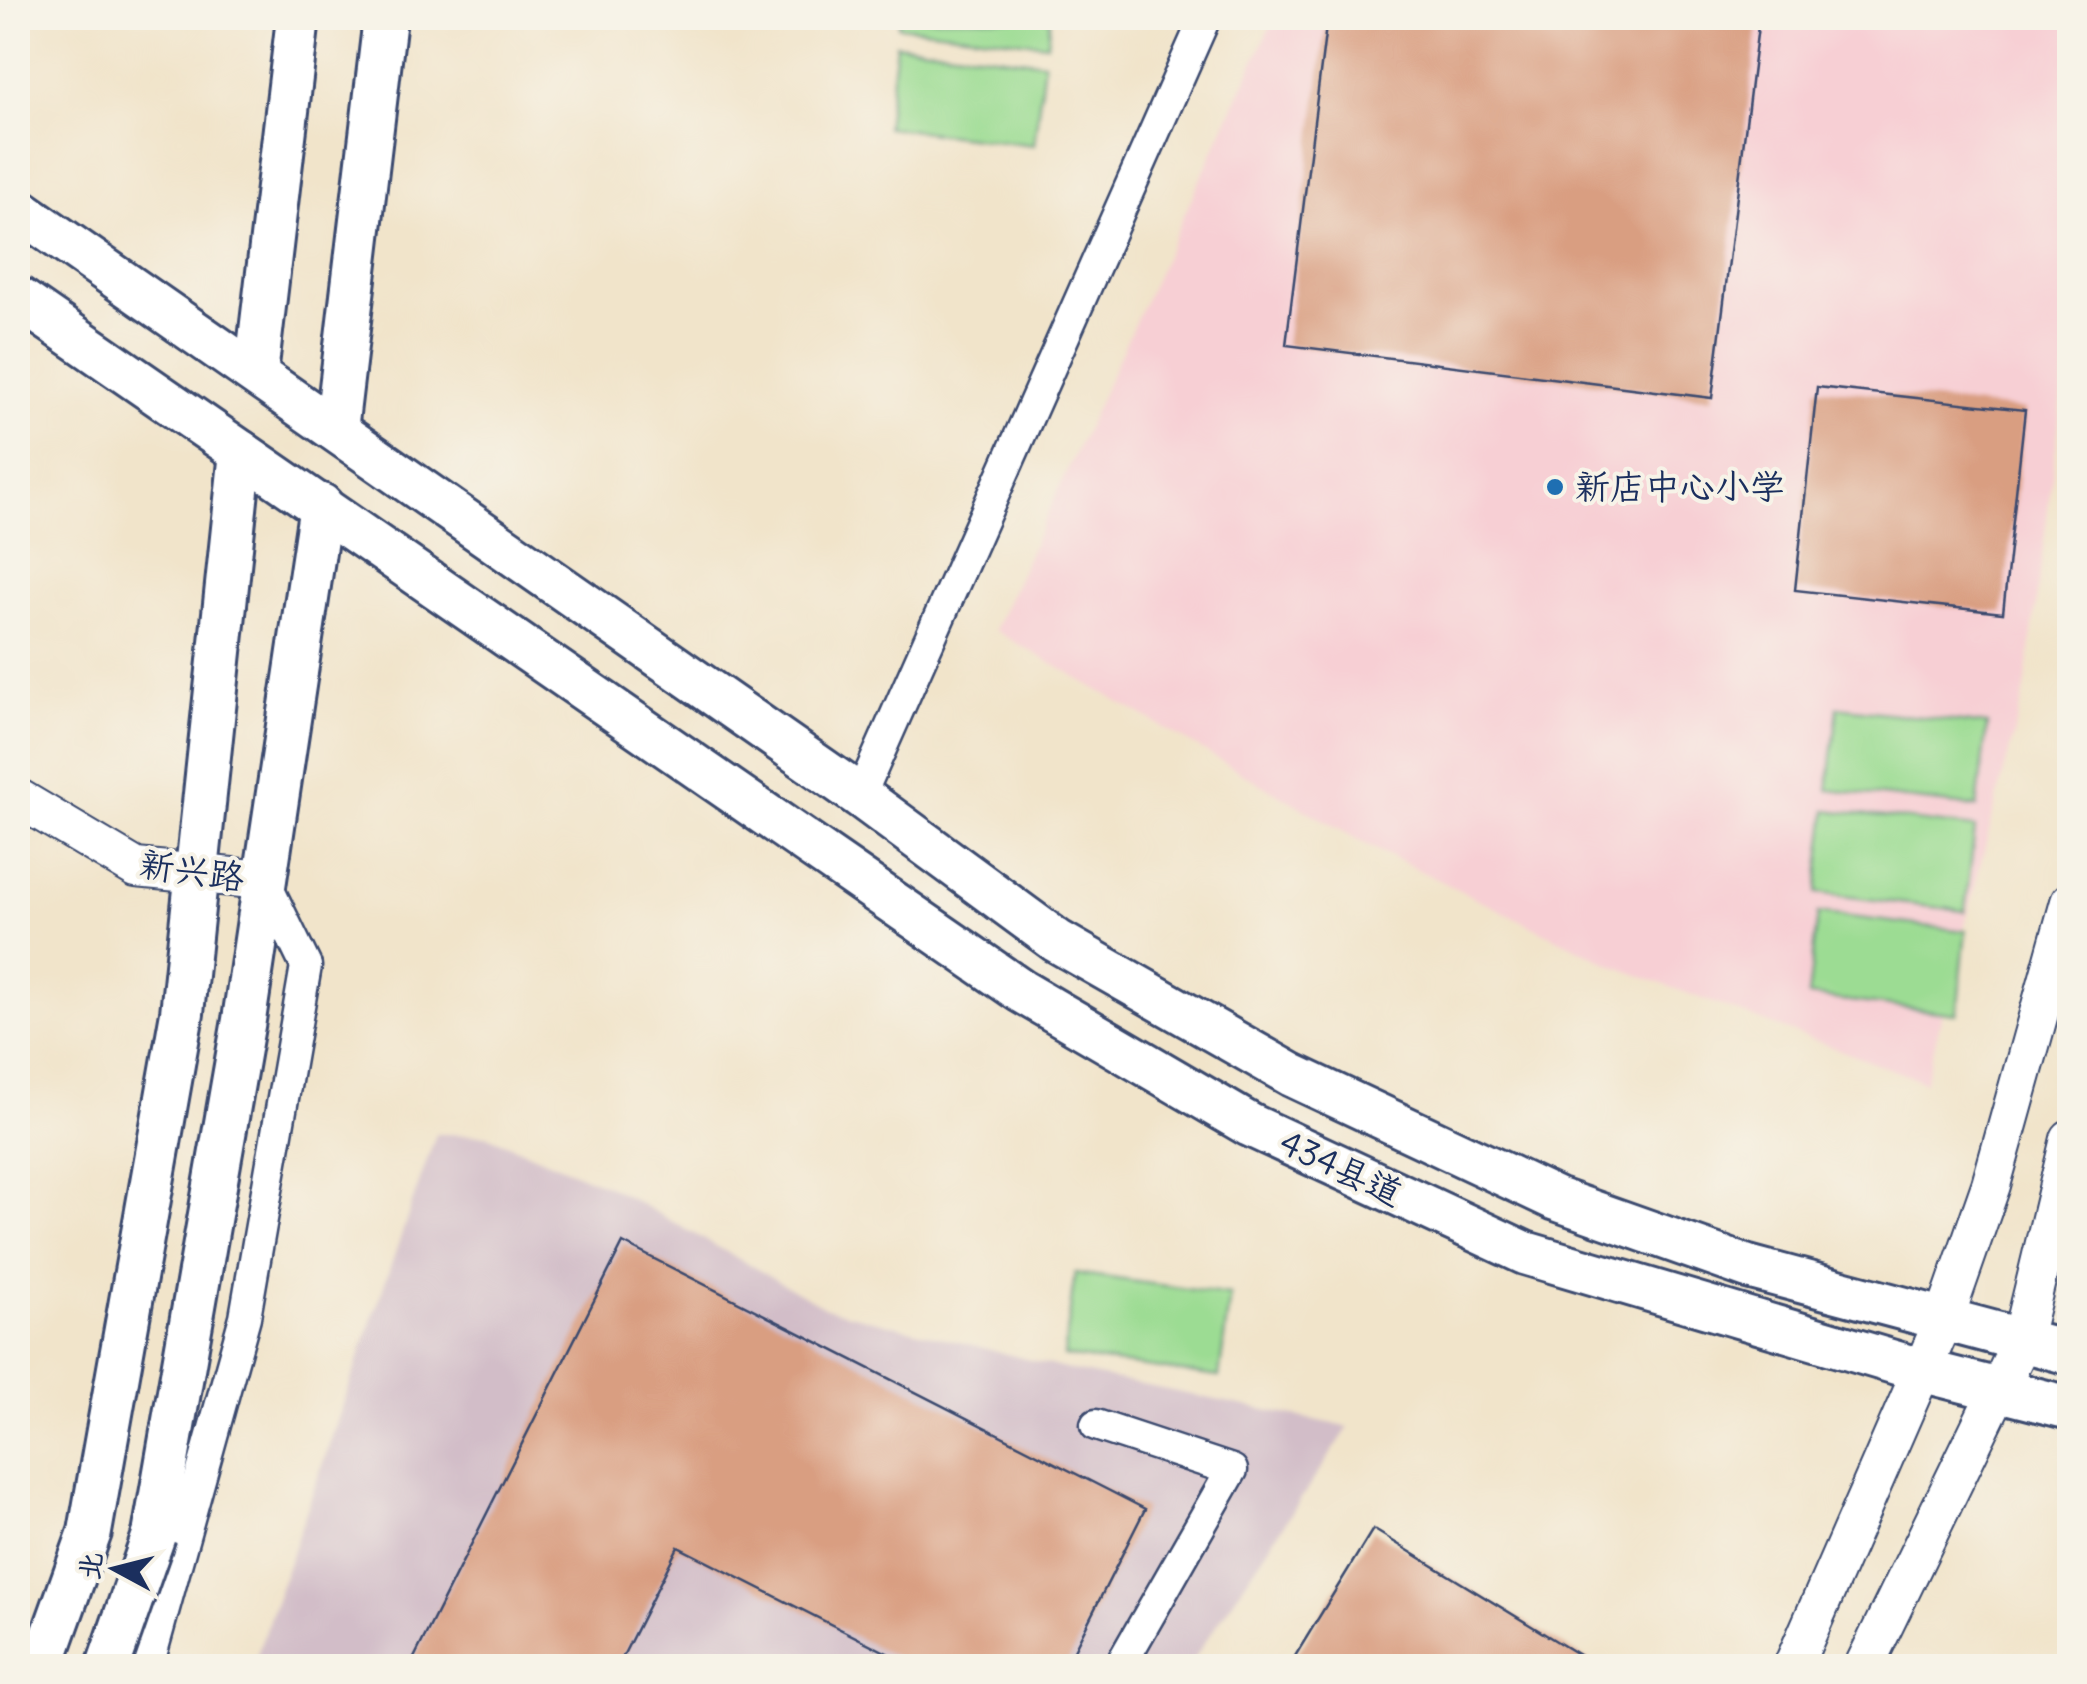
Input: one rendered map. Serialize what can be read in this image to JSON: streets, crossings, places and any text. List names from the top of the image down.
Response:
{
  "streets": {
    "main road": ["434县道"],
    "street": ["新兴路"]
  },
  "places": ["新店中心小学"],
  "north": "left"
}
